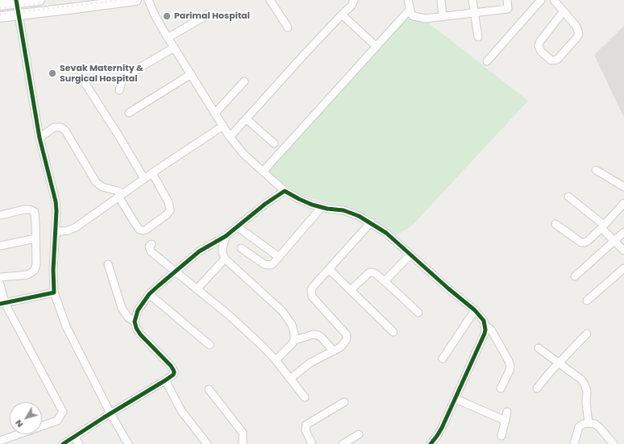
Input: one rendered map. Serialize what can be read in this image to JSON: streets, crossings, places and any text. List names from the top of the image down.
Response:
{
  "places": ["Parimal Hospital", "Sevak Maternity & Surgical Hospital"],
  "north": "bottom left"
}
